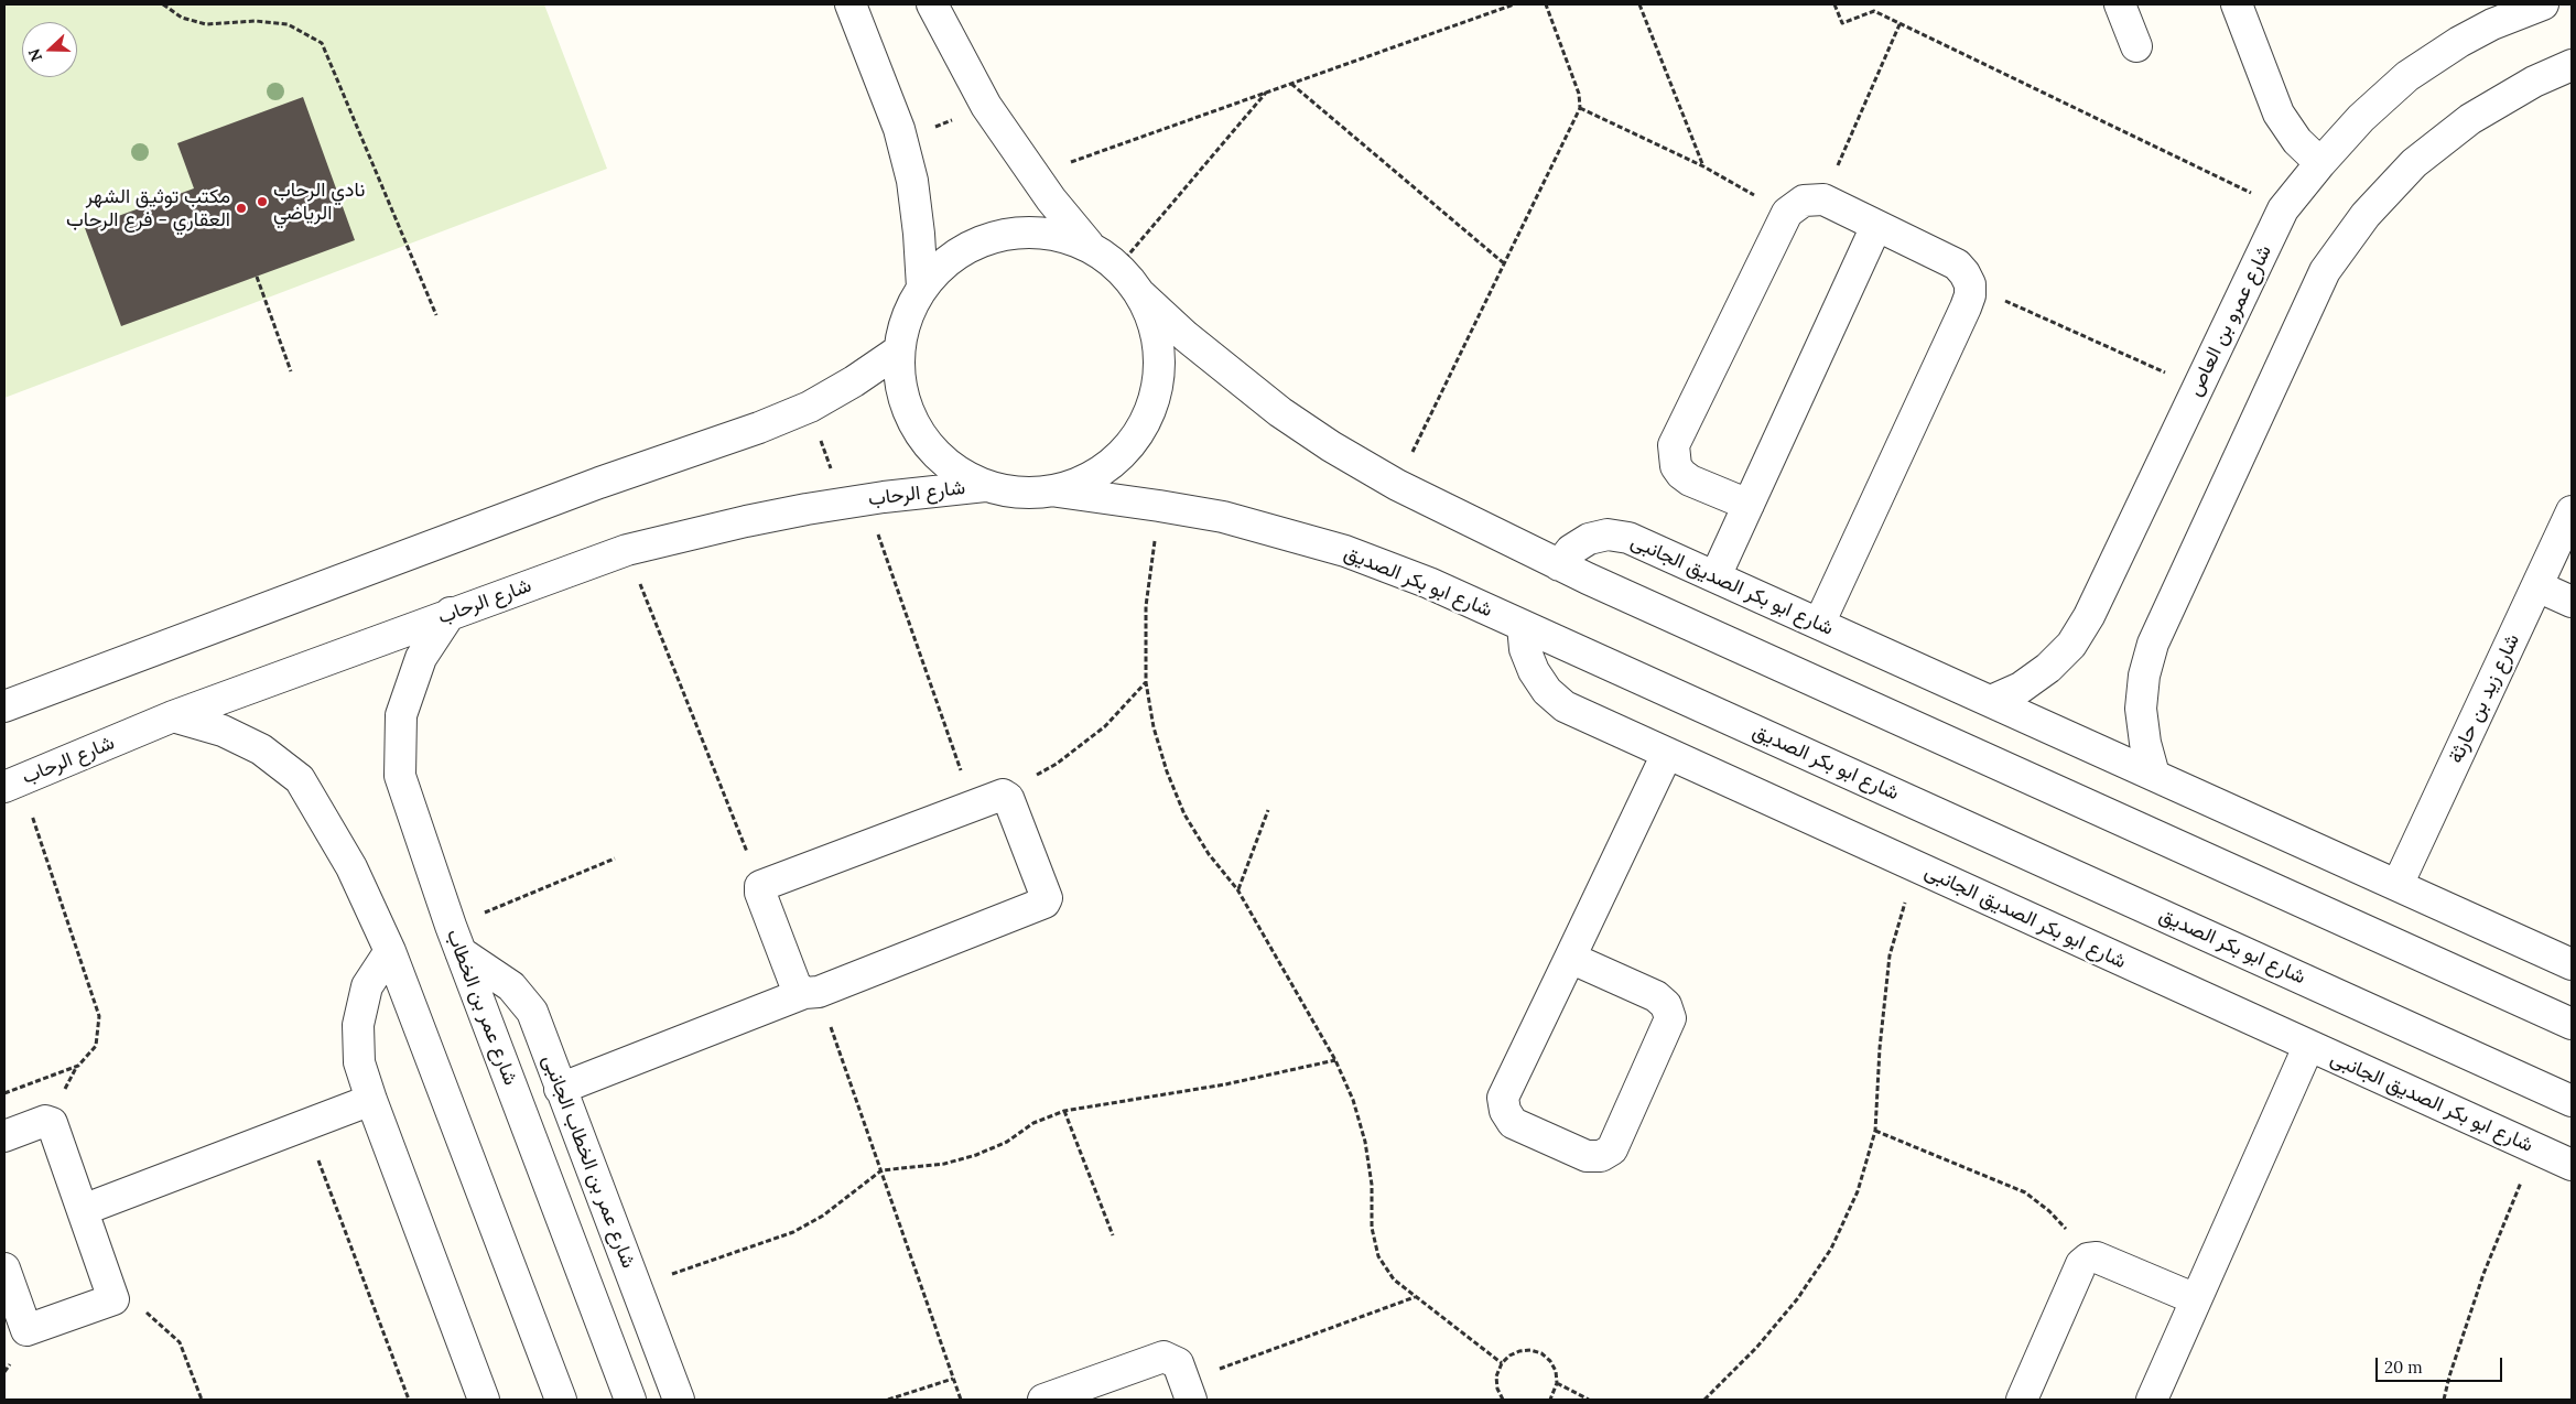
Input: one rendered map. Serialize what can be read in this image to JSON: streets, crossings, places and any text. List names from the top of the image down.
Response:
{
  "streets": {
    "street": [
      "شارع عمرو بن العاص",
      "شارع الرحاب",
      "شارع ابو بكر الصديق",
      "شارع ابو بكر الصديق الجانبى",
      "شارع زيد بن حارثة",
      "شارع عمر بن الخطاب",
      "شارع عمر بن الخطاب الجانبى"
    ]
  },
  "crossings": [
    ["شارع عمرو بن العاص", "شارع ابو بكر الصديق الجانبى"],
    ["شارع الرحاب", "شارع عمر بن الخطاب"],
    ["شارع ابو بكر الصديق", "شارع ابو بكر الصديق الجانبى"],
    ["شارع ابو بكر الصديق الجانبى", "شارع زيد بن حارثة"],
    ["شارع عمر بن الخطاب", "شارع عمر بن الخطاب الجانبى"]
  ],
  "places": ["نادي الرحاب الرياضي", "مكتب توثيق الشهر العقاري - فرع الرحاب"],
  "scale_bar": "20 m",
  "north": "left"
}
